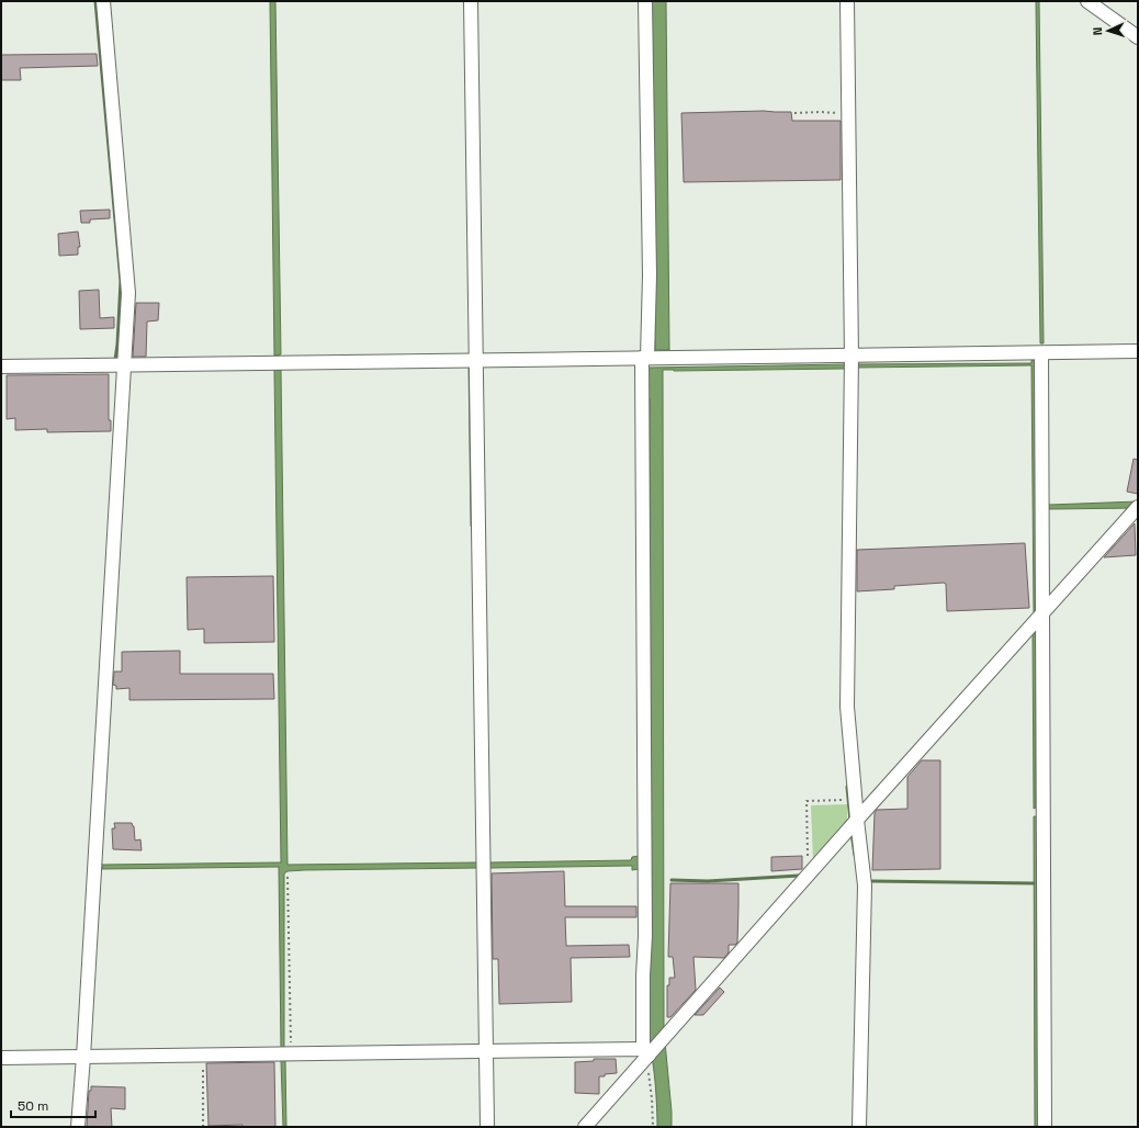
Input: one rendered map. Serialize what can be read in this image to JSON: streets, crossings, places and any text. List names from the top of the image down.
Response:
{
  "scale_bar": "50 m",
  "north": "left"
}
